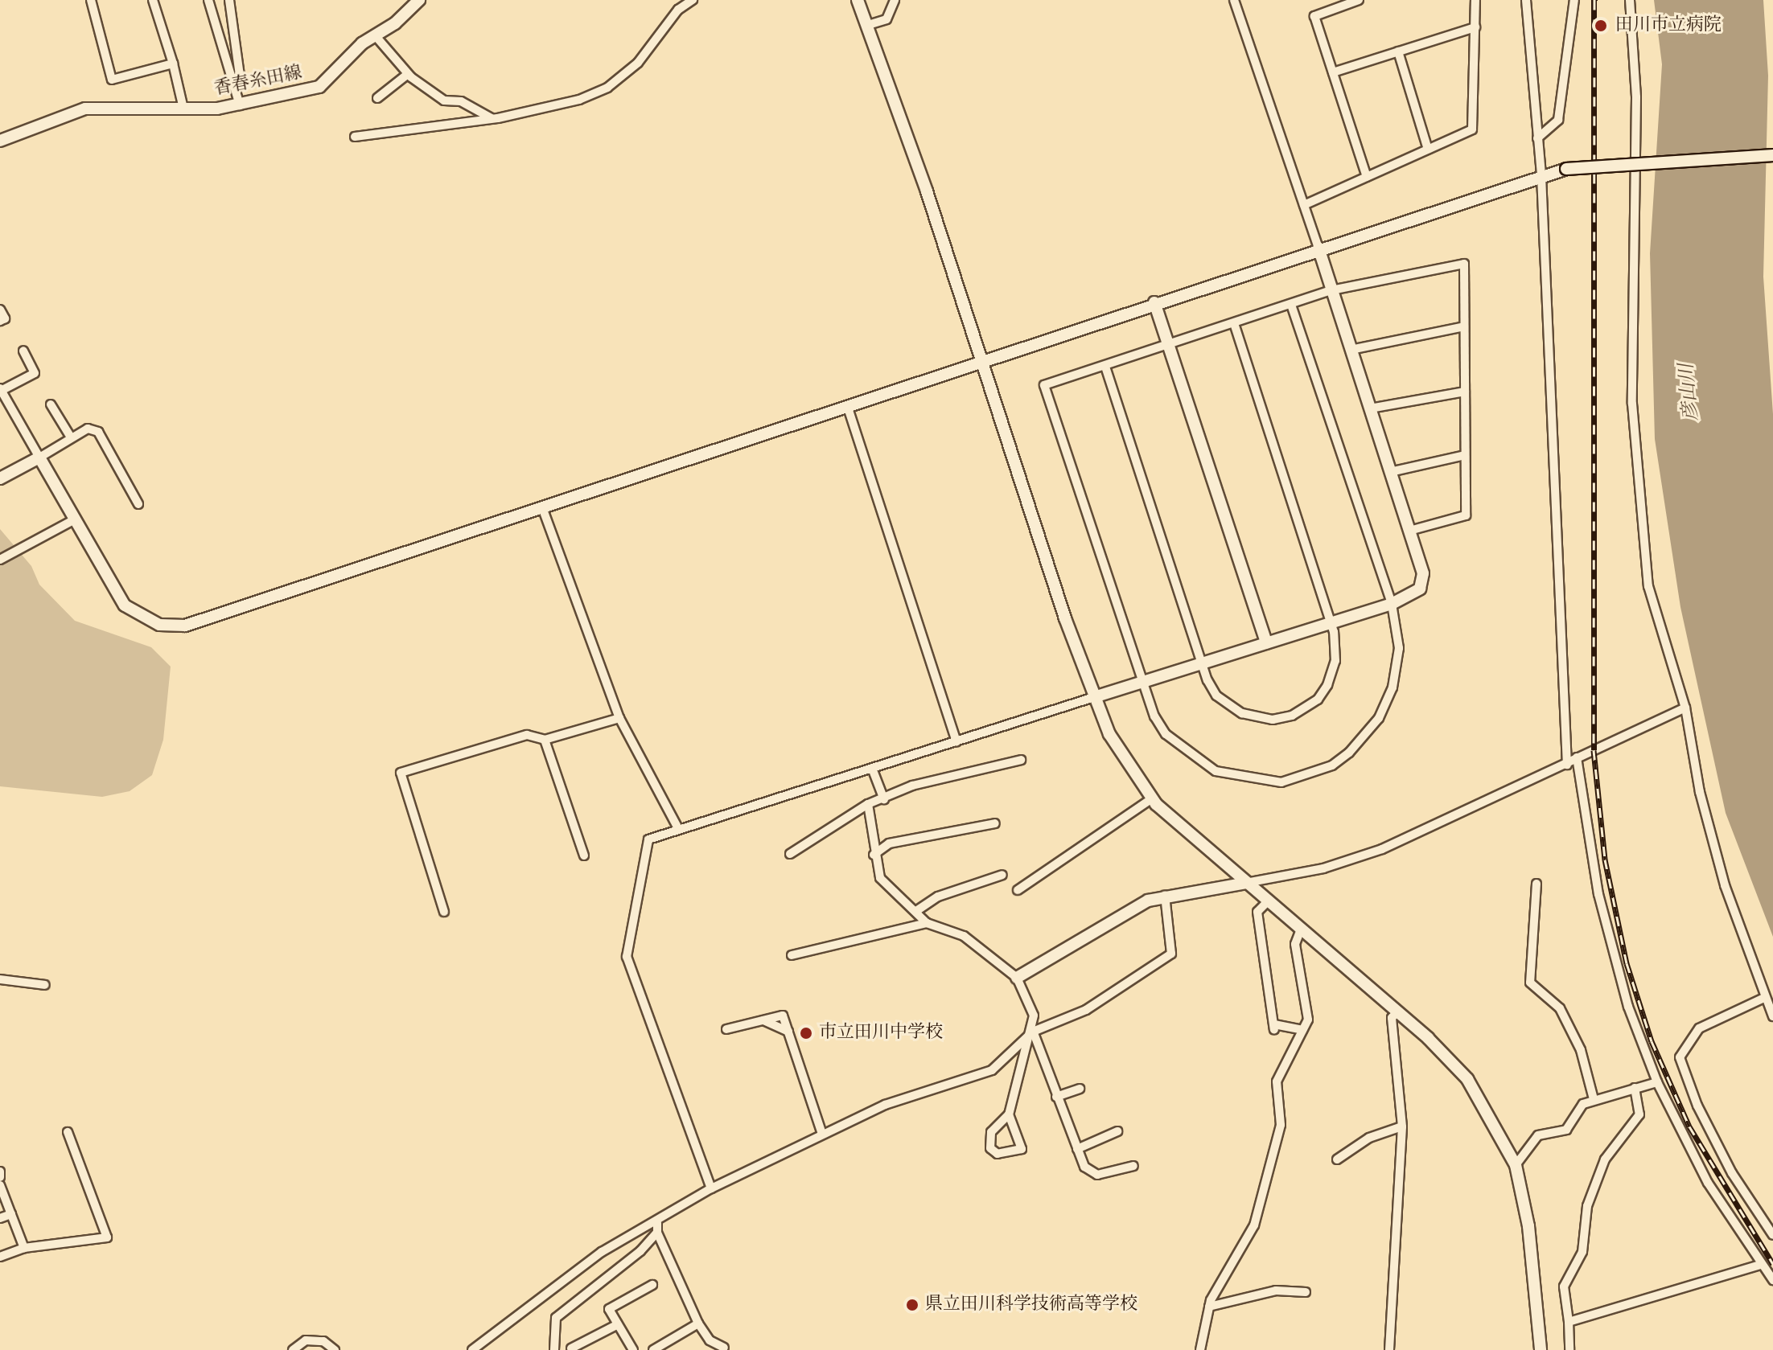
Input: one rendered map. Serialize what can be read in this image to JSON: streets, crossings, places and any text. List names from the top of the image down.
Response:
{
  "streets": {
    "street": ["香春糸田線"]
  },
  "water": ["彦山川"],
  "places": ["田川市立病院", "市立田川中学校", "県立田川科学技術高等学校"]
}
